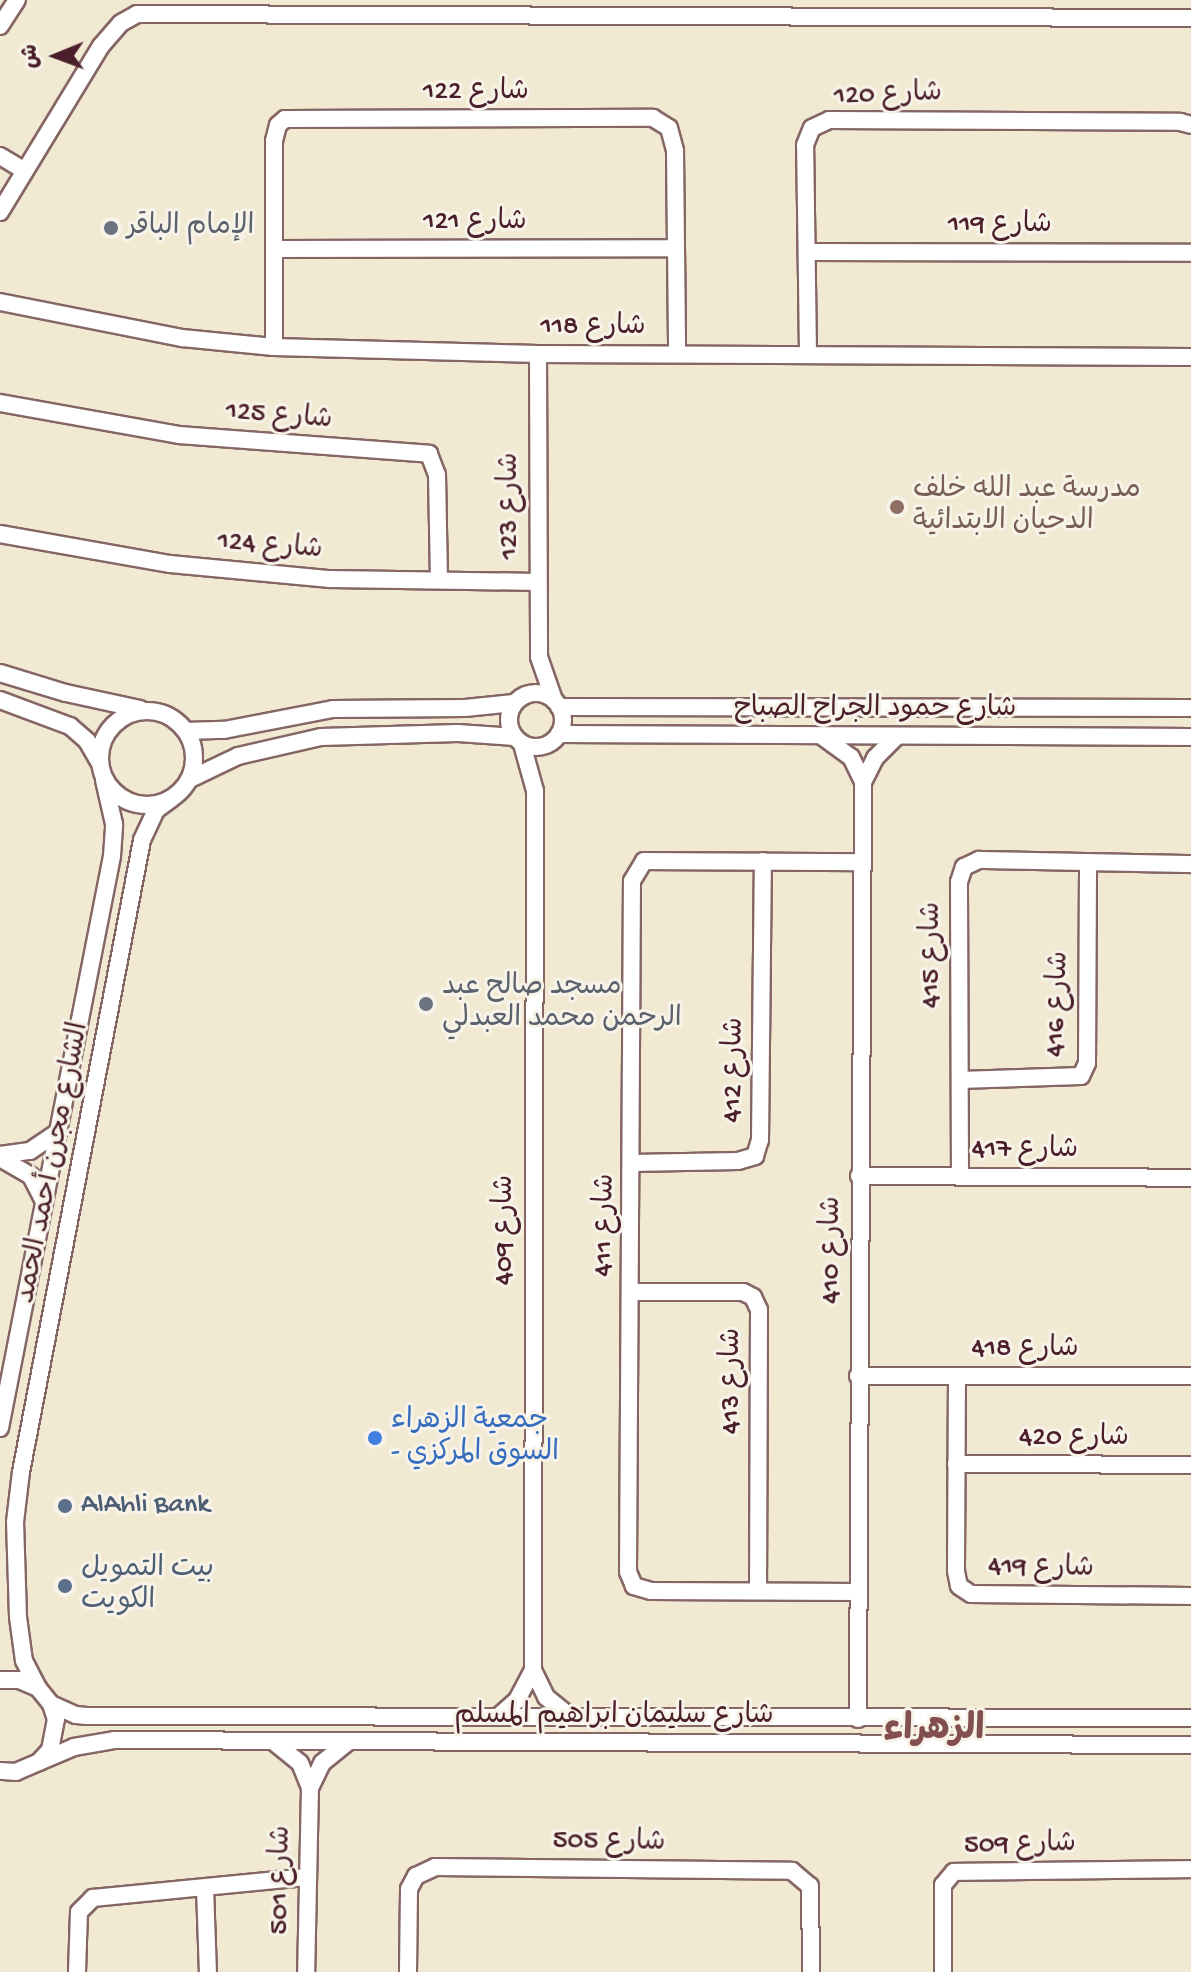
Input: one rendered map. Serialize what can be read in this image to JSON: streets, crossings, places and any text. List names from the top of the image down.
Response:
{
  "streets": {
    "street": [
      "شارع 122",
      "شارع 120",
      "شارع 121",
      "شارع 119",
      "شارع 118",
      "شارع 125",
      "شارع 123",
      "شارع 124",
      "شارع حمود الجراح الصباح",
      "شارع 415",
      "شارع 416",
      "شارع 412",
      "شارع 417",
      "الشارع مجرن أحمد الحمد",
      "شارع 411",
      "شارع 409",
      "شارع 410",
      "شارع 418",
      "شارع 413",
      "شارع 420",
      "شارع 419",
      "شارع سليمان ابراهيم المسلم",
      "شارع 505",
      "شارع 509",
      "شارع 501"
    ]
  },
  "crossings": [
    ["شارع 122", "شارع 121"],
    ["شارع 122", "شارع 118"],
    ["شارع 120", "شارع 119"],
    ["شارع 120", "شارع 118"],
    ["شارع 118", "شارع 123"],
    ["شارع 125", "شارع 124"],
    ["شارع 123", "شارع 124"],
    ["شارع 123", "شارع حمود الجراح الصباح"],
    ["شارع 123", "شارع 409"],
    ["شارع حمود الجراح الصباح", "شارع 409"],
    ["شارع 415", "شارع 416"],
    ["شارع 415", "شارع 417"],
    ["شارع 412", "شارع 411"],
    ["شارع 417", "شارع 410"],
    ["الشارع مجرن أحمد الحمد", "شارع سليمان ابراهيم المسلم"],
    ["شارع 411", "شارع 410"],
    ["شارع 411", "شارع 413"],
    ["شارع 410", "شارع 418"],
    ["شارع 410", "شارع سليمان ابراهيم المسلم"],
    ["شارع 418", "شارع 419"],
    ["شارع 420", "شارع 419"],
    ["شارع سليمان ابراهيم المسلم", "شارع 501"]
  ],
  "districts": ["الزهراء"],
  "places": [
    "الإمام الباقر",
    "مدرسة عبد الله خلف الدحيان الابتدائية",
    "مسجد صالح عبد الرحمن محمد العبدلي",
    "جمعية الزهراء - السوق المركزي",
    "AlAhli Bank",
    "بيت التمويل الكويت"
  ],
  "north": "left"
}
